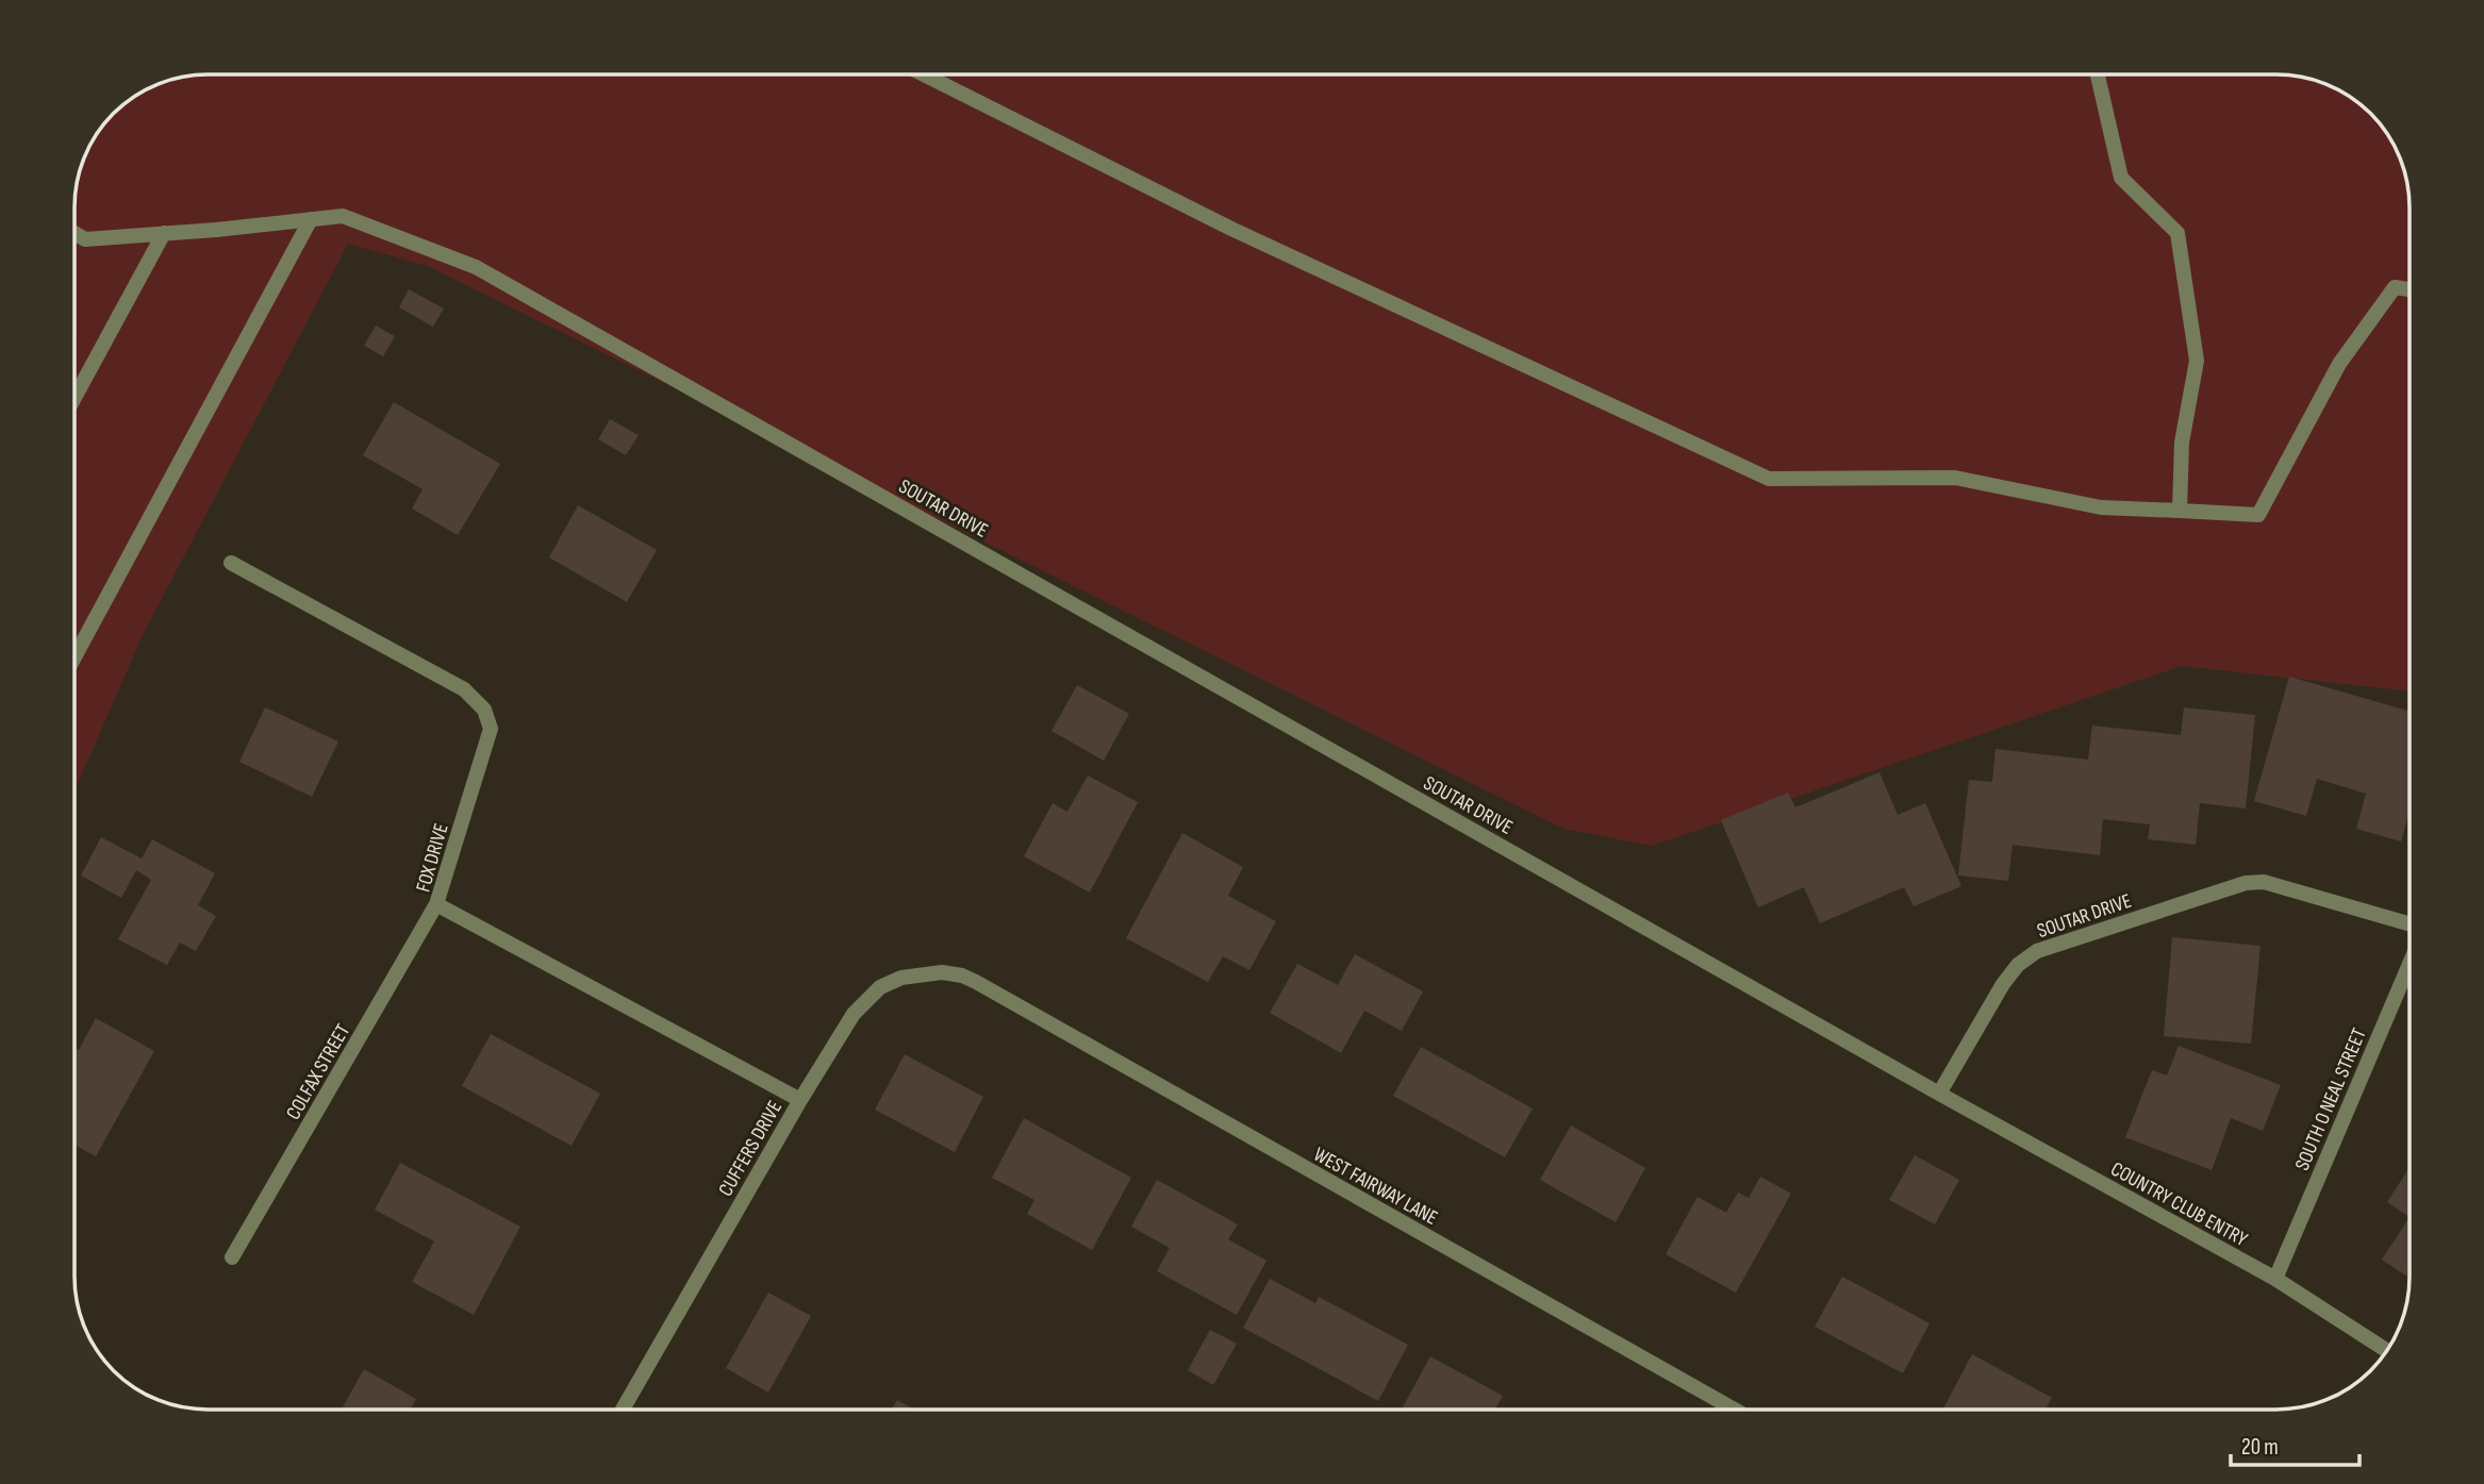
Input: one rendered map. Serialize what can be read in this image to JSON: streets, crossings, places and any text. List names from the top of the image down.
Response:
{
  "streets": {
    "street": [
      "SOUTAR DRIVE",
      "FOX DRIVE",
      "COLFAX STREET",
      "SOUTH O NEAL STREET",
      "CUFFERS DRIVE",
      "WEST FAIRWAY LANE",
      "COUNTRY CLUB ENTRY"
    ]
  },
  "crossings": [
    ["SOUTAR DRIVE", "COUNTRY CLUB ENTRY"],
    ["FOX DRIVE", "COLFAX STREET"],
    ["FOX DRIVE", "CUFFERS DRIVE"],
    ["SOUTH O NEAL STREET", "COUNTRY CLUB ENTRY"],
    ["CUFFERS DRIVE", "WEST FAIRWAY LANE"]
  ],
  "scale_bar": "20 m"
}
